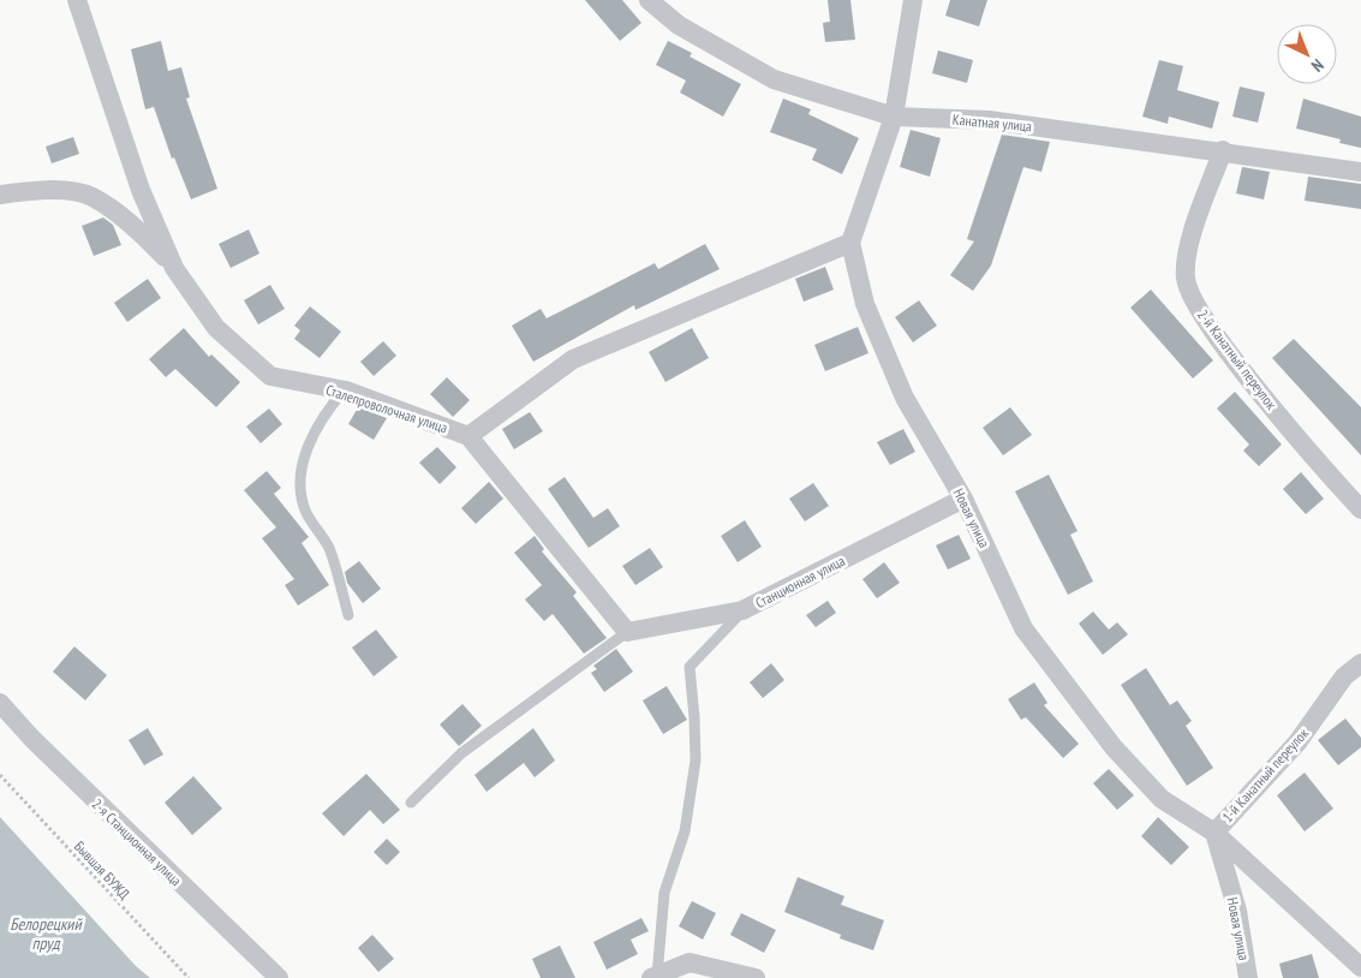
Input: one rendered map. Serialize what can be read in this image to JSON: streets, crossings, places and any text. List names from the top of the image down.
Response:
{
  "streets": {
    "street": [
      "Канатная улица",
      "2-й Канатный переулок",
      "Сталепроволочная улица",
      "Новая улица",
      "Станционная улица",
      "1-й Канатный переулок",
      "2-я Станционная улица"
    ],
    "path": ["Бывшая БУЖД"]
  },
  "crossings": [
    ["Канатная улица", "2-й Канатный переулок"],
    ["Новая улица", "Станционная улица"],
    ["Новая улица", "1-й Канатный переулок"]
  ],
  "water": ["Белорецкий пруд"],
  "north": "bottom right"
}
